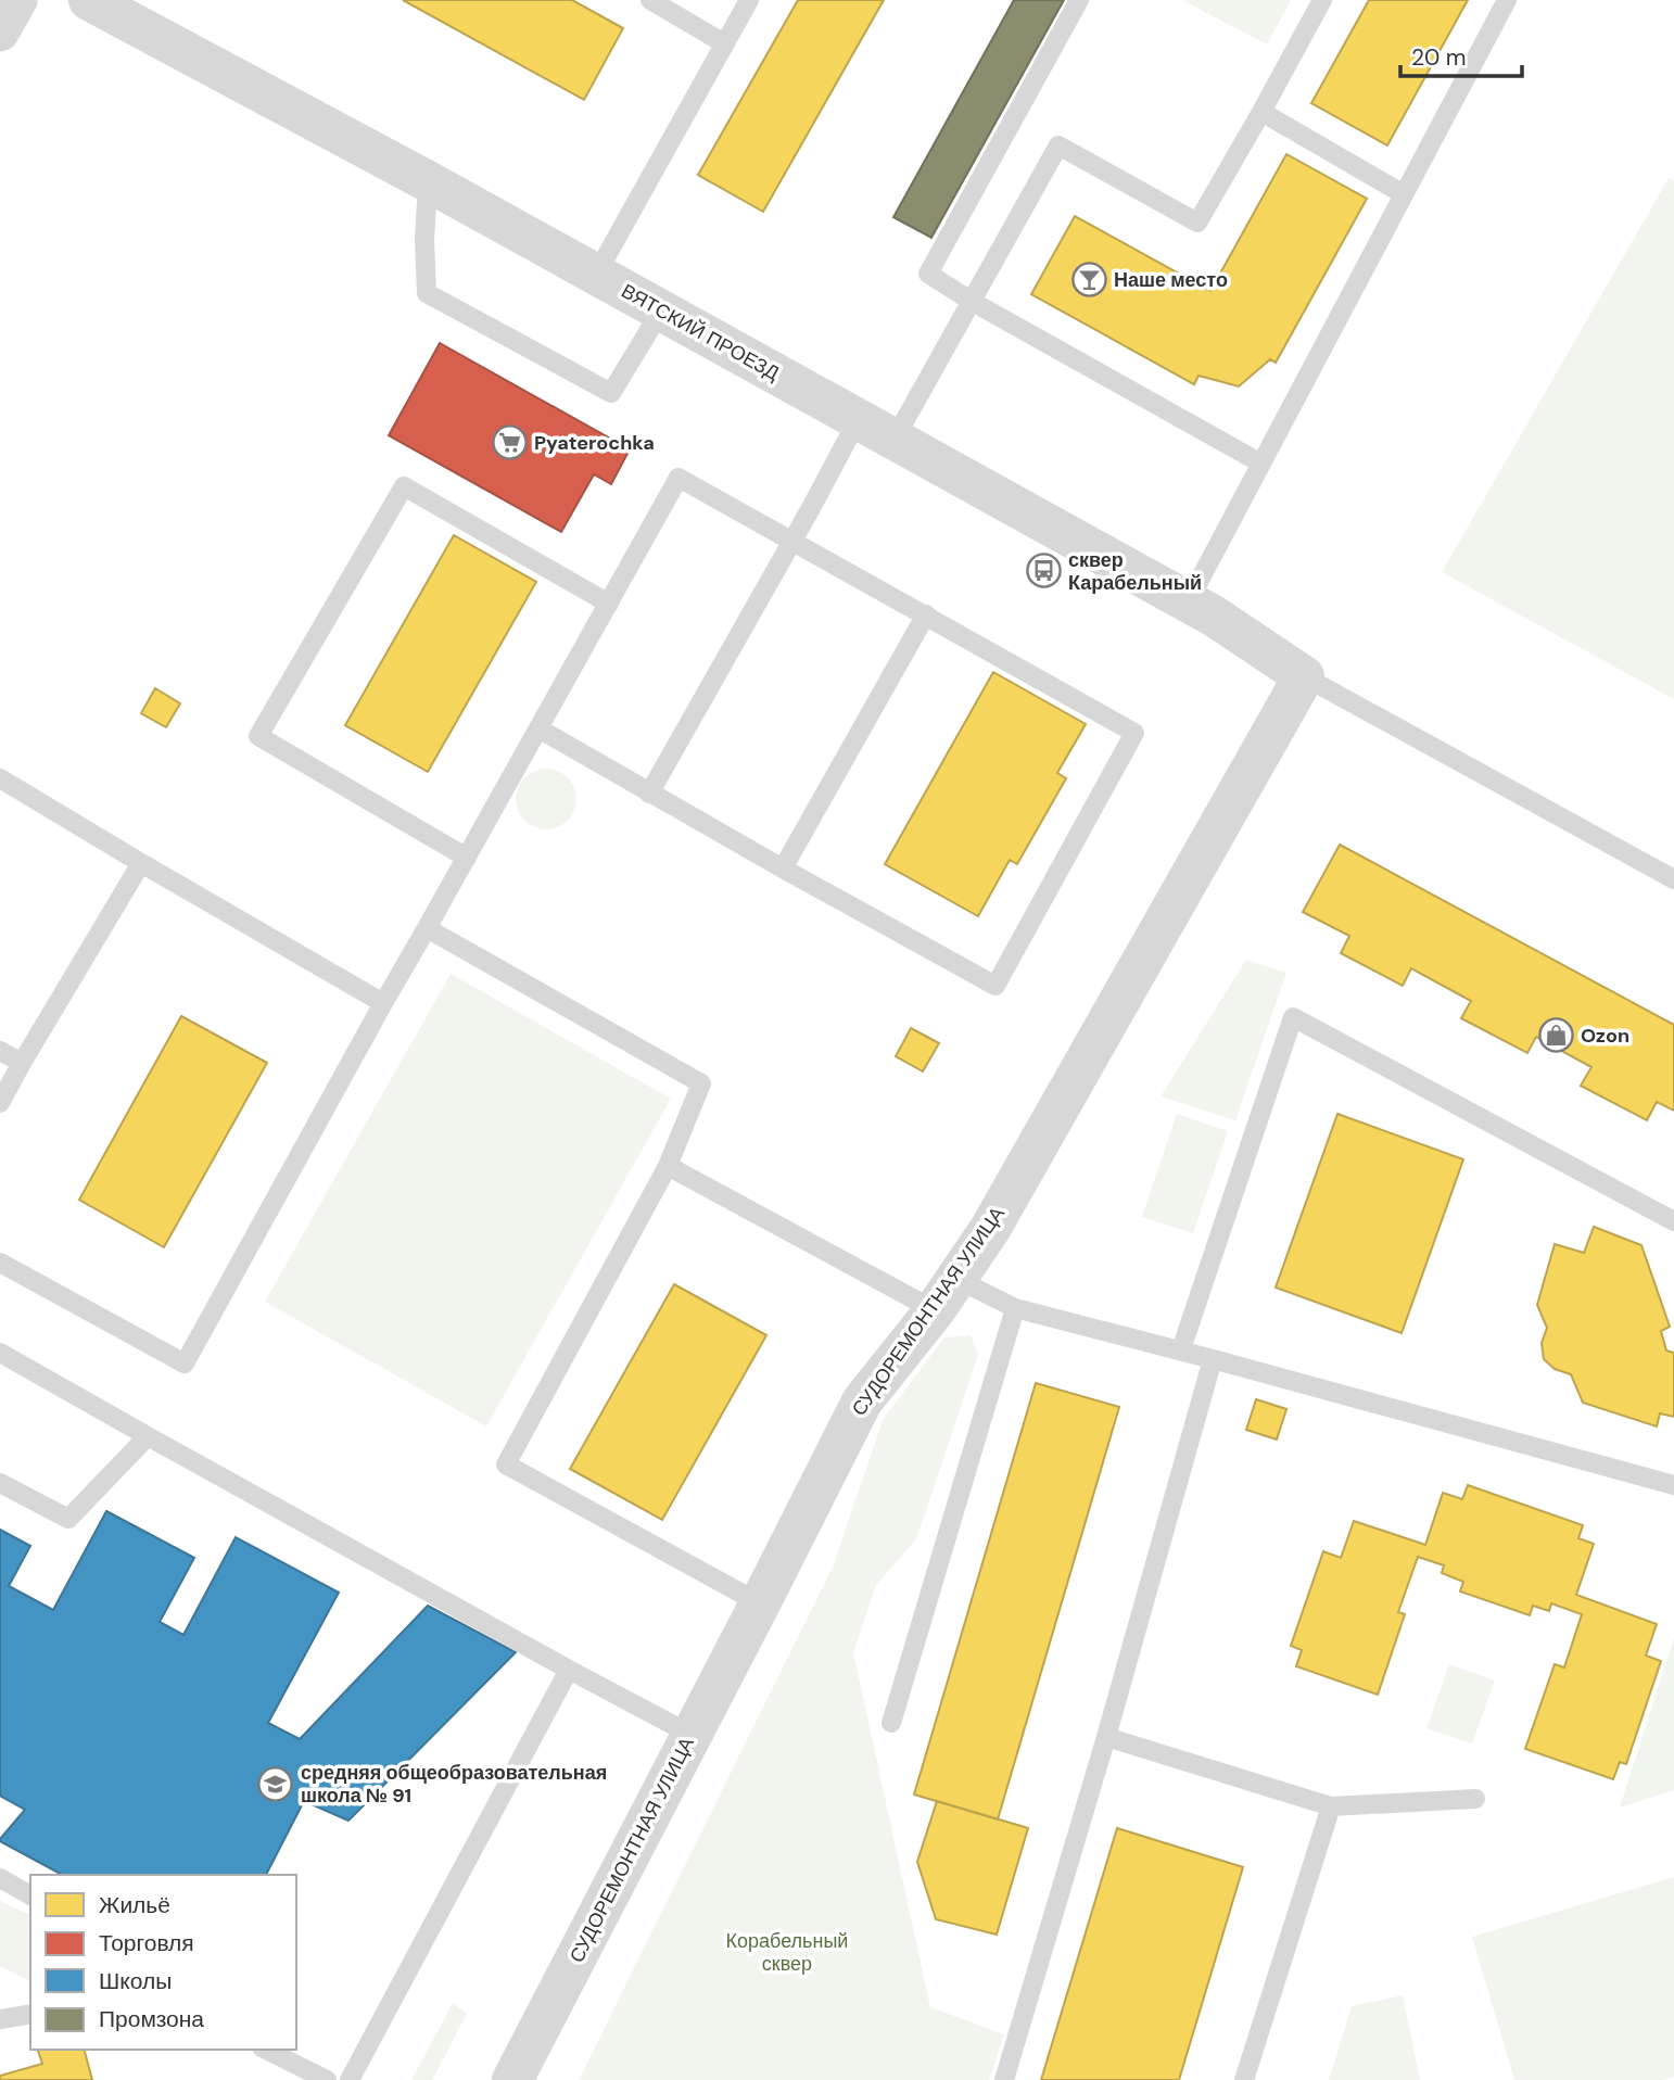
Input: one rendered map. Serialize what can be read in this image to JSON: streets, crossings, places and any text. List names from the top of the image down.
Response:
{
  "streets": {
    "street": ["ВЯТСКИЙ ПРОЕЗД", "СУДОРЕМОНТНАЯ УЛИЦА"]
  },
  "crossings": [
    ["ВЯТСКИЙ ПРОЕЗД", "СУДОРЕМОНТНАЯ УЛИЦА"]
  ],
  "parks": ["Корабельный сквер"],
  "places": {
    "bar": ["Наше место"],
    "supermarket": ["Pyaterochka"],
    "bus stop": ["сквер Карабельный"],
    "shop": ["Ozon"],
    "school or university": ["средняя общеобразовательная школа № 91"]
  },
  "legend": [
    "Жильё",
    "Торговля",
    "Школы",
    "Промзона"
  ],
  "scale_bar": "20 m"
}
